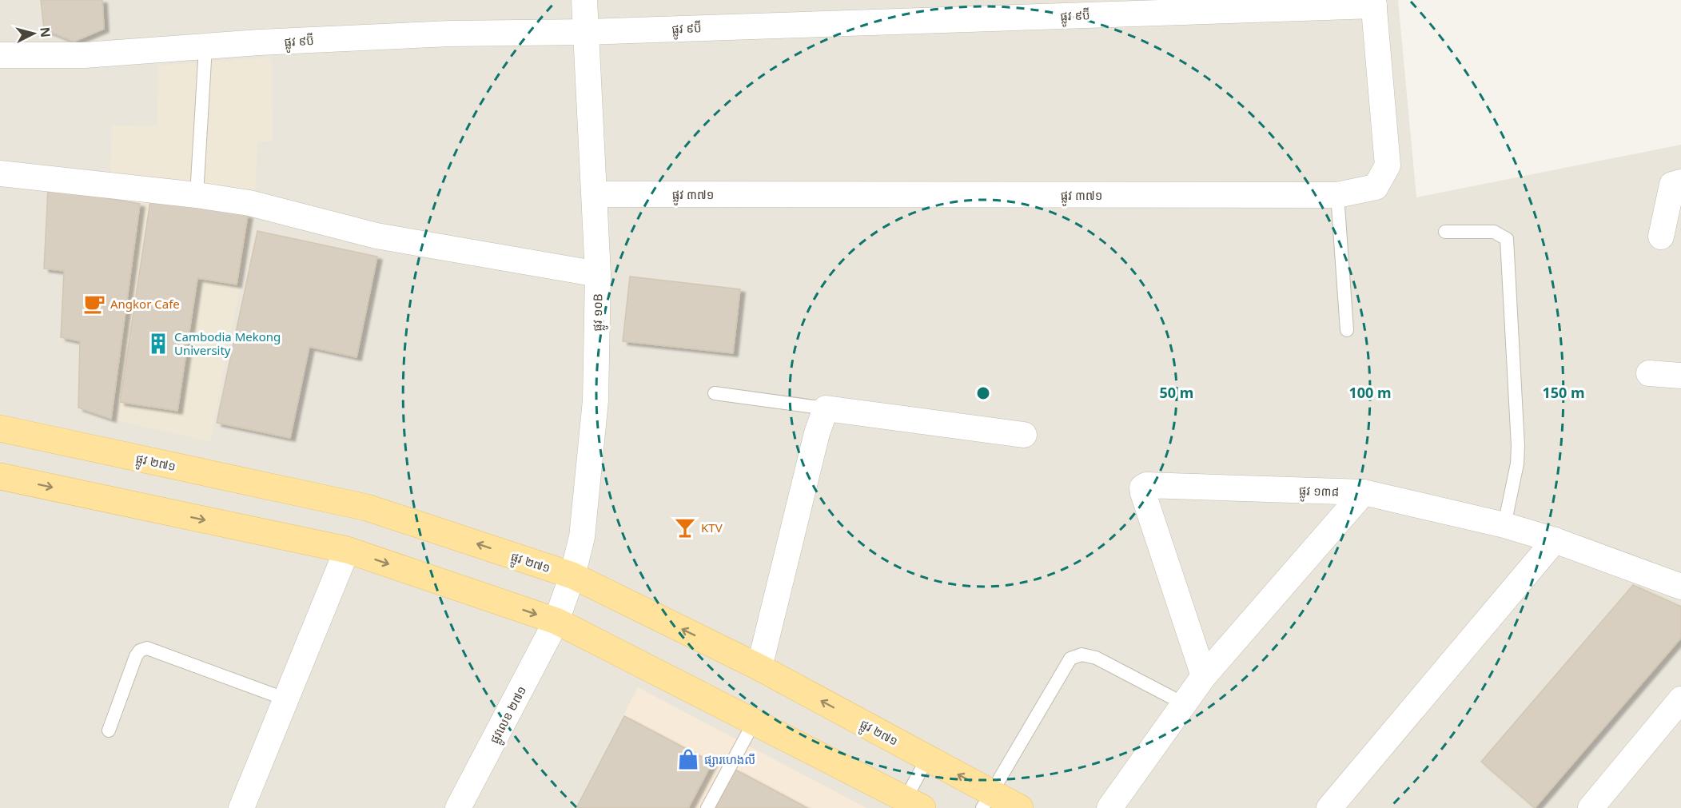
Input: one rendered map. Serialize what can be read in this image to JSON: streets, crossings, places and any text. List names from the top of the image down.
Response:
{
  "streets": {
    "main road": ["ផ្លូវ ២៧១"],
    "street": [
      "ផ្លូវ ៩ប៊ី",
      "ផ្លូវ ៣៧១",
      "ផ្លូវ ១០B",
      "ផ្លូវ ១៣៨",
      "ផ្លូវលេខ ២៧១"
    ]
  },
  "crossings": [
    ["ផ្លូវ ៩ប៊ី", "ផ្លូវ ៣៧១"],
    ["ផ្លូវ ៩ប៊ី", "ផ្លូវ ១០B"],
    ["ផ្លូវ ៣៧១", "ផ្លូវ ១០B"],
    ["ផ្លូវ ១០B", "ផ្លូវ ២៧១"],
    ["ផ្លូវ ១០B", "ផ្លូវលេខ ២៧១"]
  ],
  "places": {
    "cafe": ["Angkor Cafe"],
    "building": ["Cambodia Mekong University"],
    "bar": ["KTV"],
    "shop": ["ផ្សារហេងលី"]
  },
  "north": "right",
  "rings": ["50 m", "100 m", "150 m"]
}
